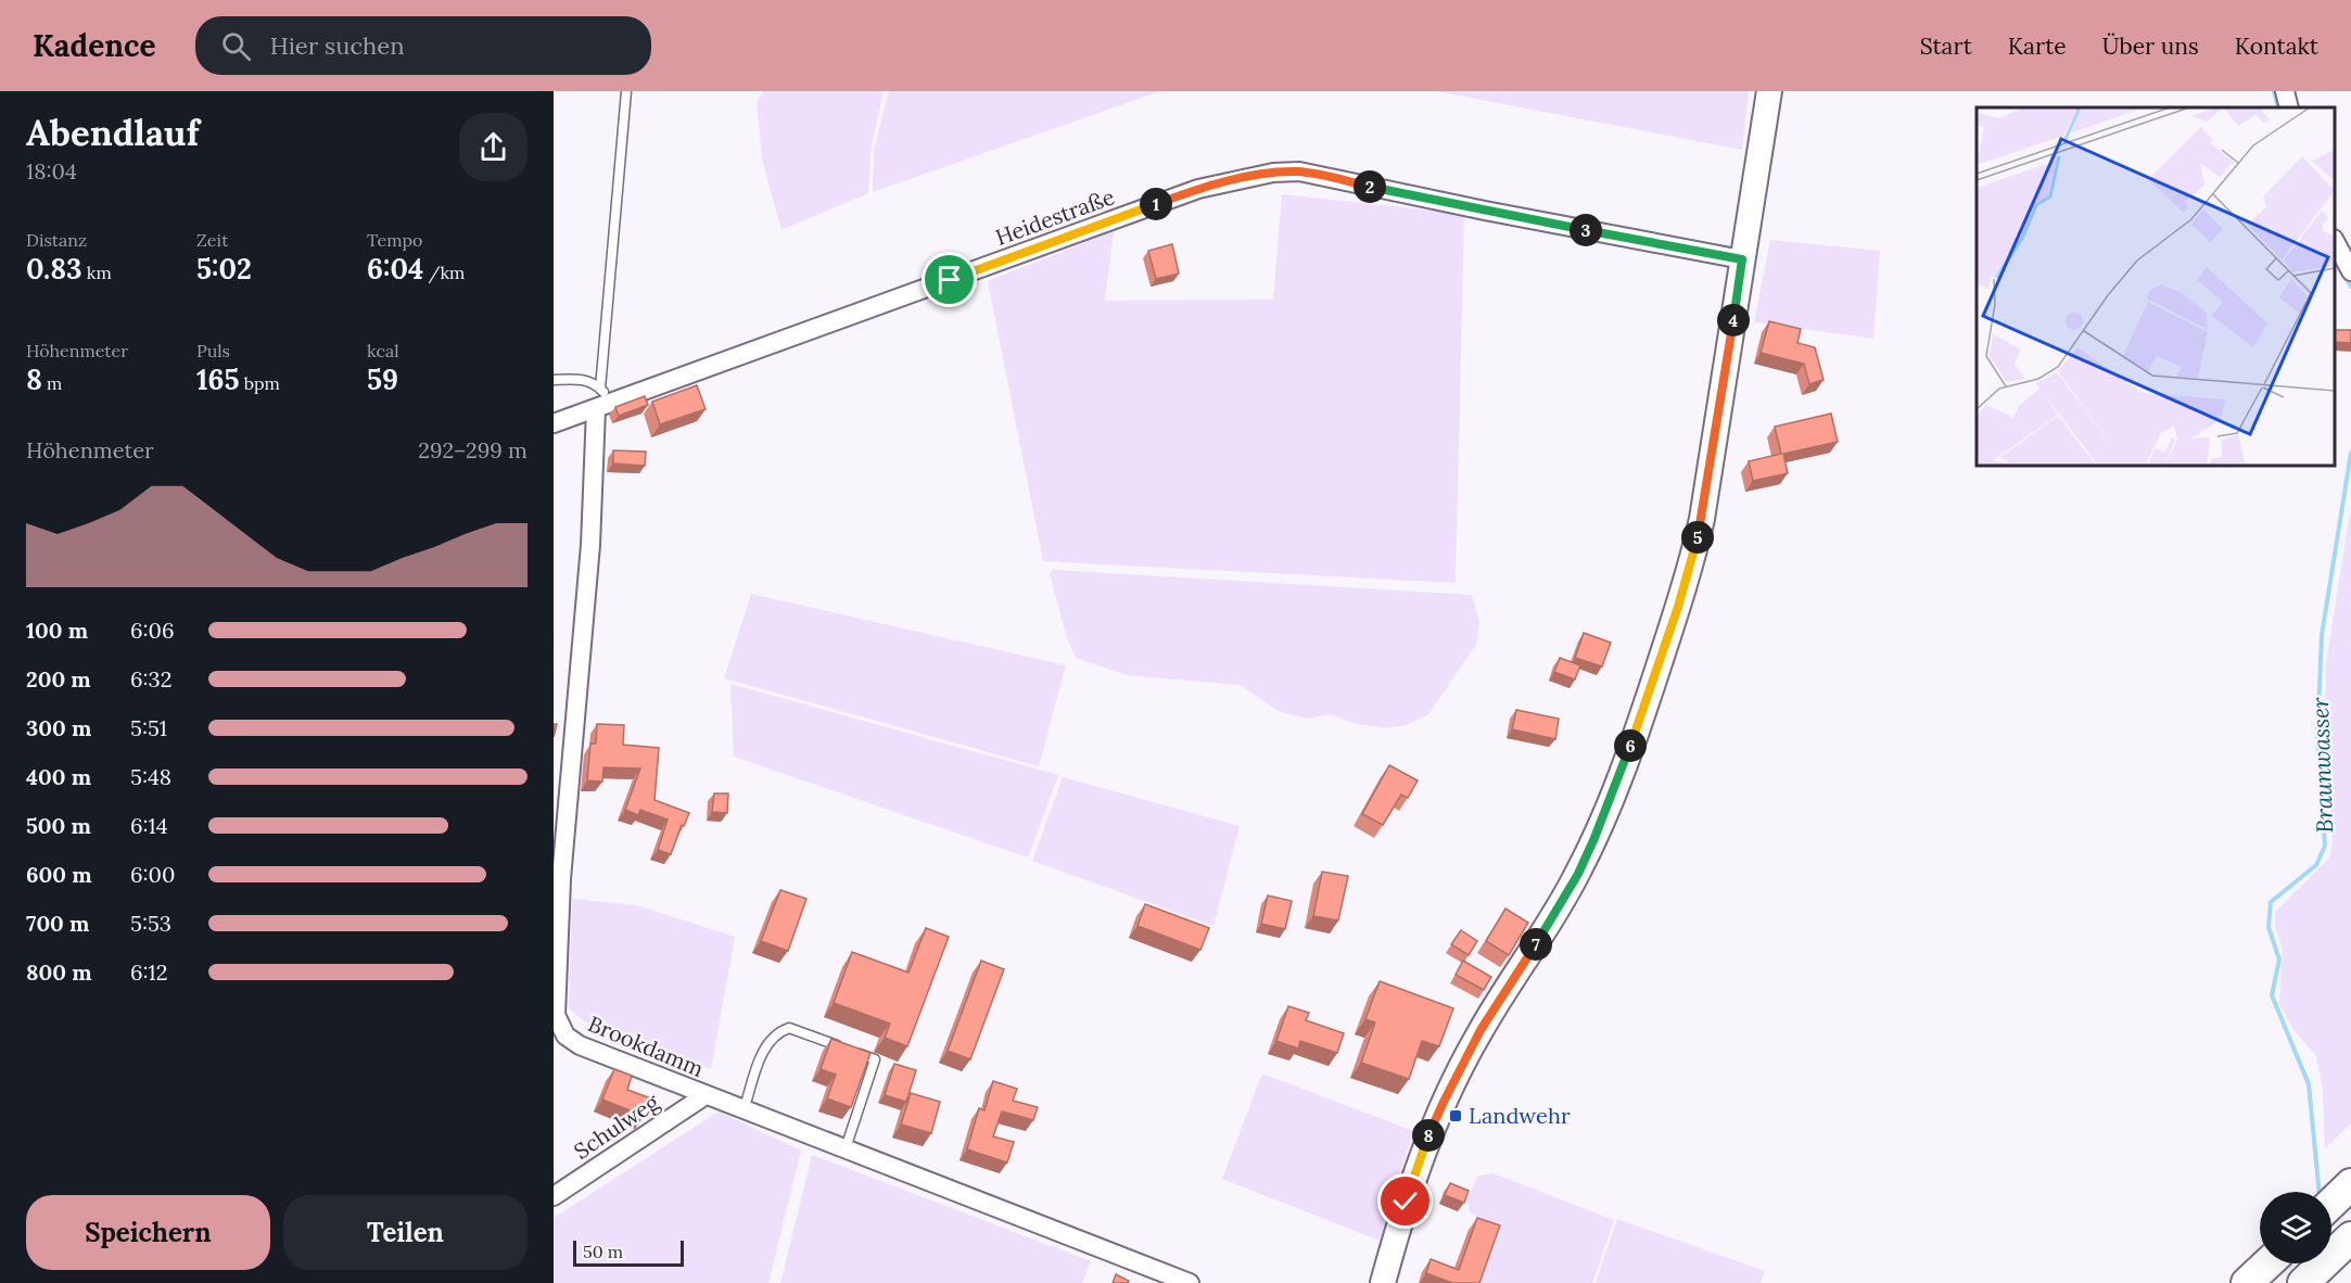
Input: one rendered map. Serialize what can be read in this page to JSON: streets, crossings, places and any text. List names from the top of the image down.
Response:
{
  "streets": {
    "street": ["Heidestraße", "Brookdamm", "Schulweg"]
  },
  "crossings": [
    ["Heidestraße", "Brookdamm"],
    ["Brookdamm", "Schulweg"]
  ],
  "water": ["Braunwasser"],
  "places": {
    "transit": ["Landwehr"]
  },
  "scale_bar": "50 m",
  "page": {
    "header": "Kadence",
    "search": "Hier suchen",
    "nav": [
      "Start",
      "Karte",
      "Über uns",
      "Kontakt"
    ],
    "heading": ["Abendlauf", "18:04"],
    "pins": [
      "2",
      "1",
      "3",
      "4",
      "5",
      "6",
      "7",
      "8"
    ],
    "stats": [
      ["Distanz", "0.83 km"],
      ["Zeit", "5:02"],
      ["Tempo", "6:04 /km"],
      ["Höhenmeter", "8 m"],
      ["Puls", "165 bpm"],
      ["kcal", "59"]
    ],
    "chart": ["Höhenmeter", "292–299 m"],
    "list": [
      {
        "name": "100 m",
        "note": "6:06"
      },
      {
        "name": "200 m",
        "note": "6:32"
      },
      {
        "name": "300 m",
        "note": "5:51"
      },
      {
        "name": "400 m",
        "note": "5:48"
      },
      {
        "name": "500 m",
        "note": "6:14"
      },
      {
        "name": "600 m",
        "note": "6:00"
      },
      {
        "name": "700 m",
        "note": "5:53"
      },
      {
        "name": "800 m",
        "note": "6:12"
      }
    ],
    "buttons": ["Speichern", "Teilen"],
    "scale": "50 m"
  }
}
